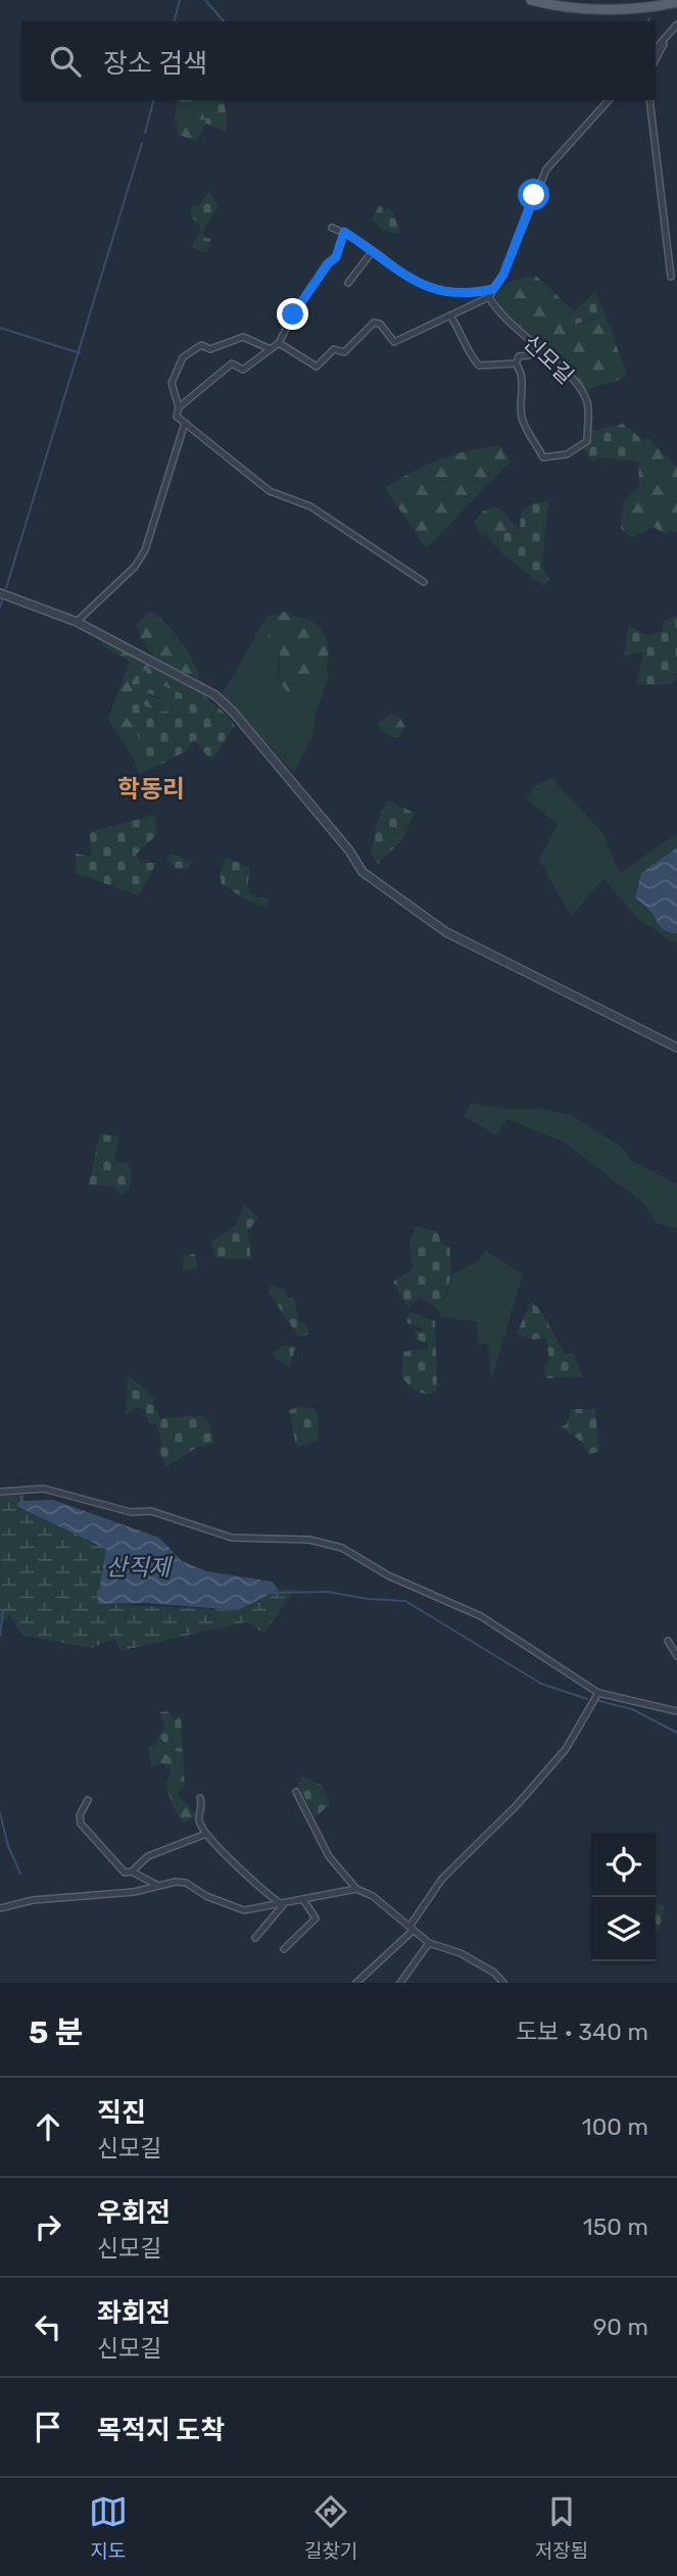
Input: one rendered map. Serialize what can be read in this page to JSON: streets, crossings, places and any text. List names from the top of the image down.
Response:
{
  "streets": {
    "street": ["신모길"]
  },
  "districts": ["학동리"],
  "water": ["산직제"],
  "page": {
    "search": "장소 검색",
    "heading": ["5 분", "도보 · 340 m"],
    "list": [
      ["직진", "신모길", "100 m"],
      ["우회전", "신모길", "150 m"],
      ["좌회전", "신모길", "90 m"],
      "목적지 도착"
    ],
    "nav": ["지도", "길찾기", "저장됨"]
  }
}
